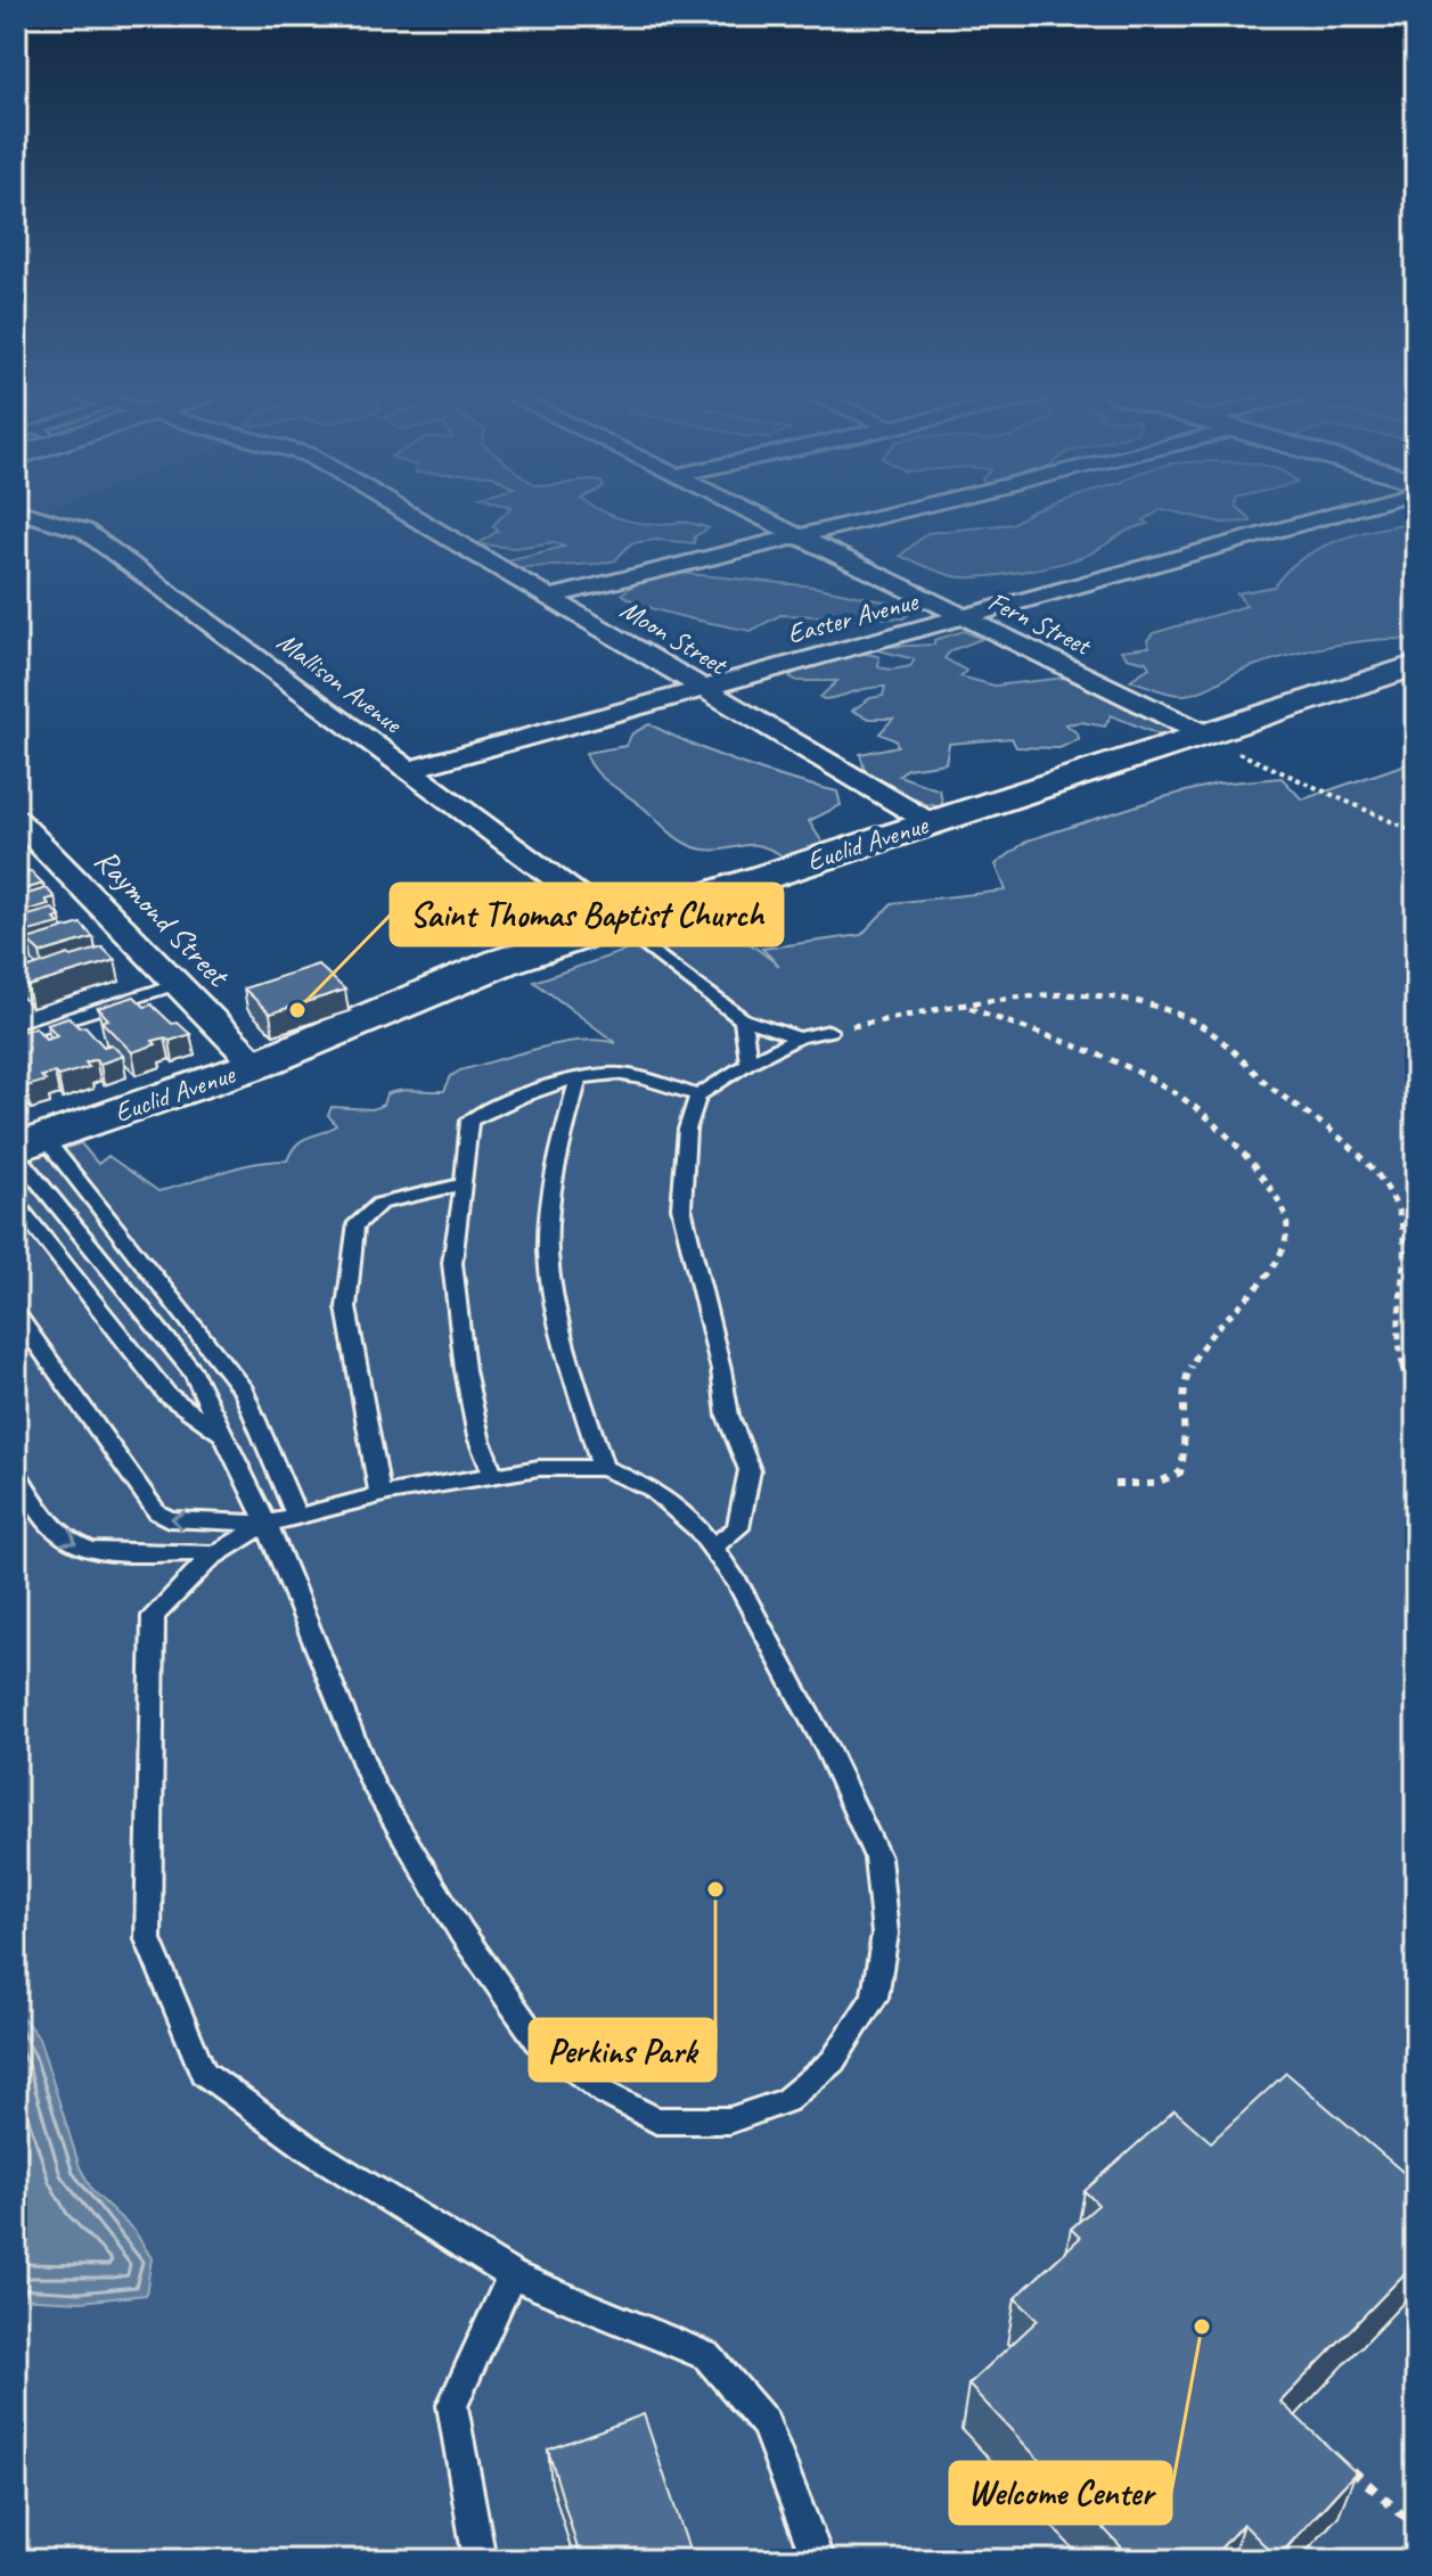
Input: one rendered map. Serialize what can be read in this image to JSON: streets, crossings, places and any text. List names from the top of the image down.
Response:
{
  "streets": {
    "street": [
      "Easter Avenue",
      "Fern Street",
      "Moon Street",
      "Mallison Avenue",
      "Euclid Avenue",
      "Raymond Street"
    ]
  },
  "crossings": [
    ["Easter Avenue", "Fern Street"],
    ["Easter Avenue", "Moon Street"],
    ["Easter Avenue", "Mallison Avenue"],
    ["Fern Street", "Euclid Avenue"],
    ["Moon Street", "Euclid Avenue"],
    ["Mallison Avenue", "Euclid Avenue"],
    ["Euclid Avenue", "Raymond Street"]
  ],
  "places": ["Saint Thomas Baptist Church", "Perkins Park", "Welcome Center"]
}
